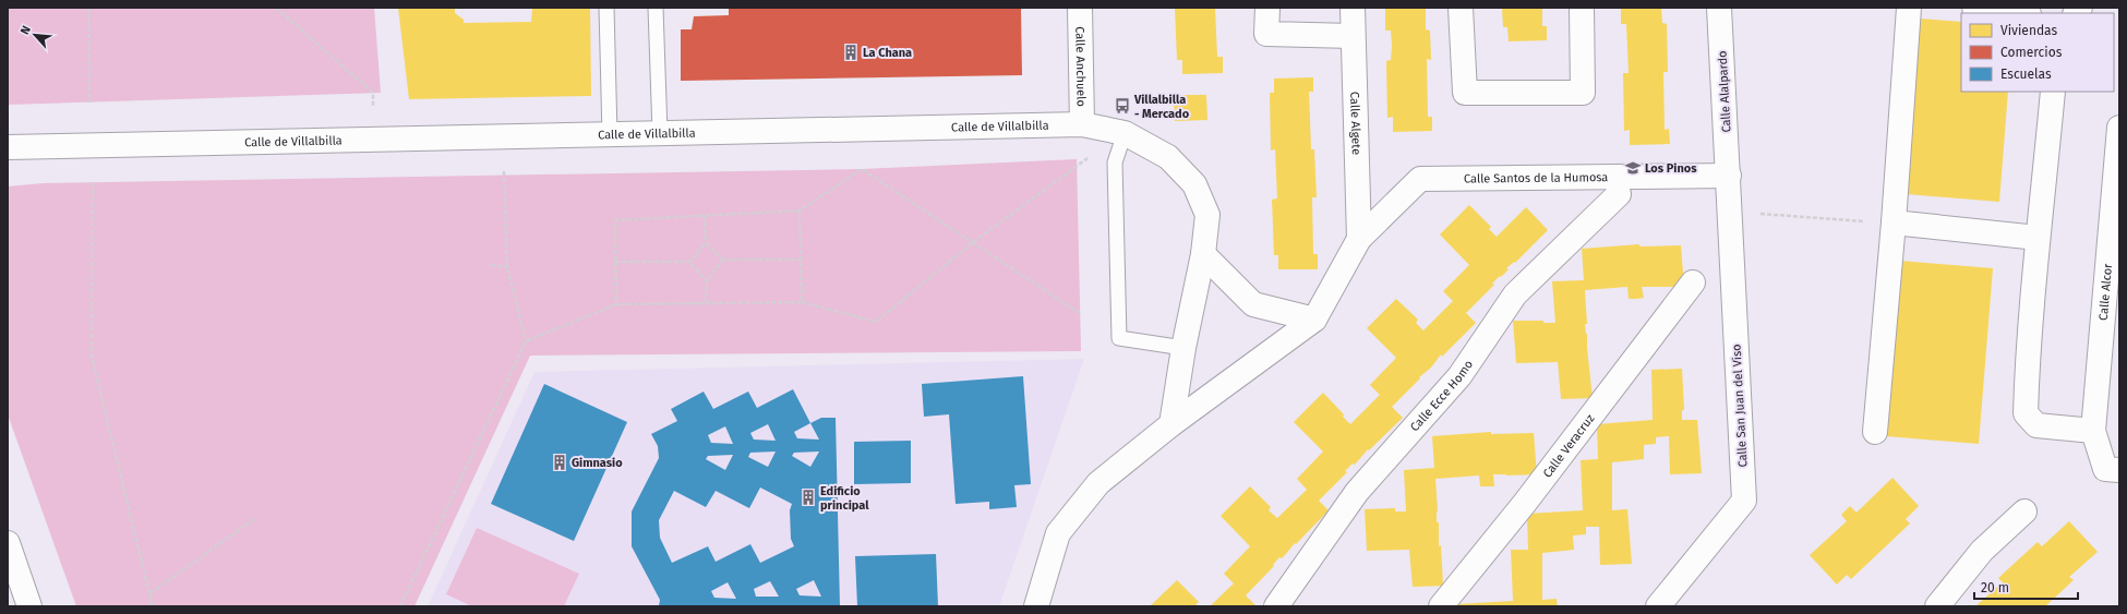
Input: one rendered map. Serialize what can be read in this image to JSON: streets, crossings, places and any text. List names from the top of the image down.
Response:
{
  "streets": {
    "street": [
      "Calle Anchuelo",
      "Calle Alalpardo",
      "Calle Algete",
      "Calle de Villalbilla",
      "Calle Santos de la Humosa",
      "Calle Alcor",
      "Calle Ecce Homo",
      "Calle San Juan del Viso",
      "Calle Veracruz"
    ]
  },
  "crossings": [
    ["Calle Anchuelo", "Calle de Villalbilla"],
    ["Calle Alalpardo", "Calle Santos de la Humosa"],
    ["Calle Alalpardo", "Calle San Juan del Viso"],
    ["Calle Algete", "Calle Santos de la Humosa"],
    ["Calle Santos de la Humosa", "Calle San Juan del Viso"]
  ],
  "places": {
    "building": ["La Chana", "Gimnasio", "Edificio principal"],
    "bus stop": ["Villalbilla - Mercado"],
    "school or university": ["Los Pinos"]
  },
  "legend": ["Viviendas", "Comercios", "Escuelas"],
  "scale_bar": "20 m",
  "north": "top left"
}
